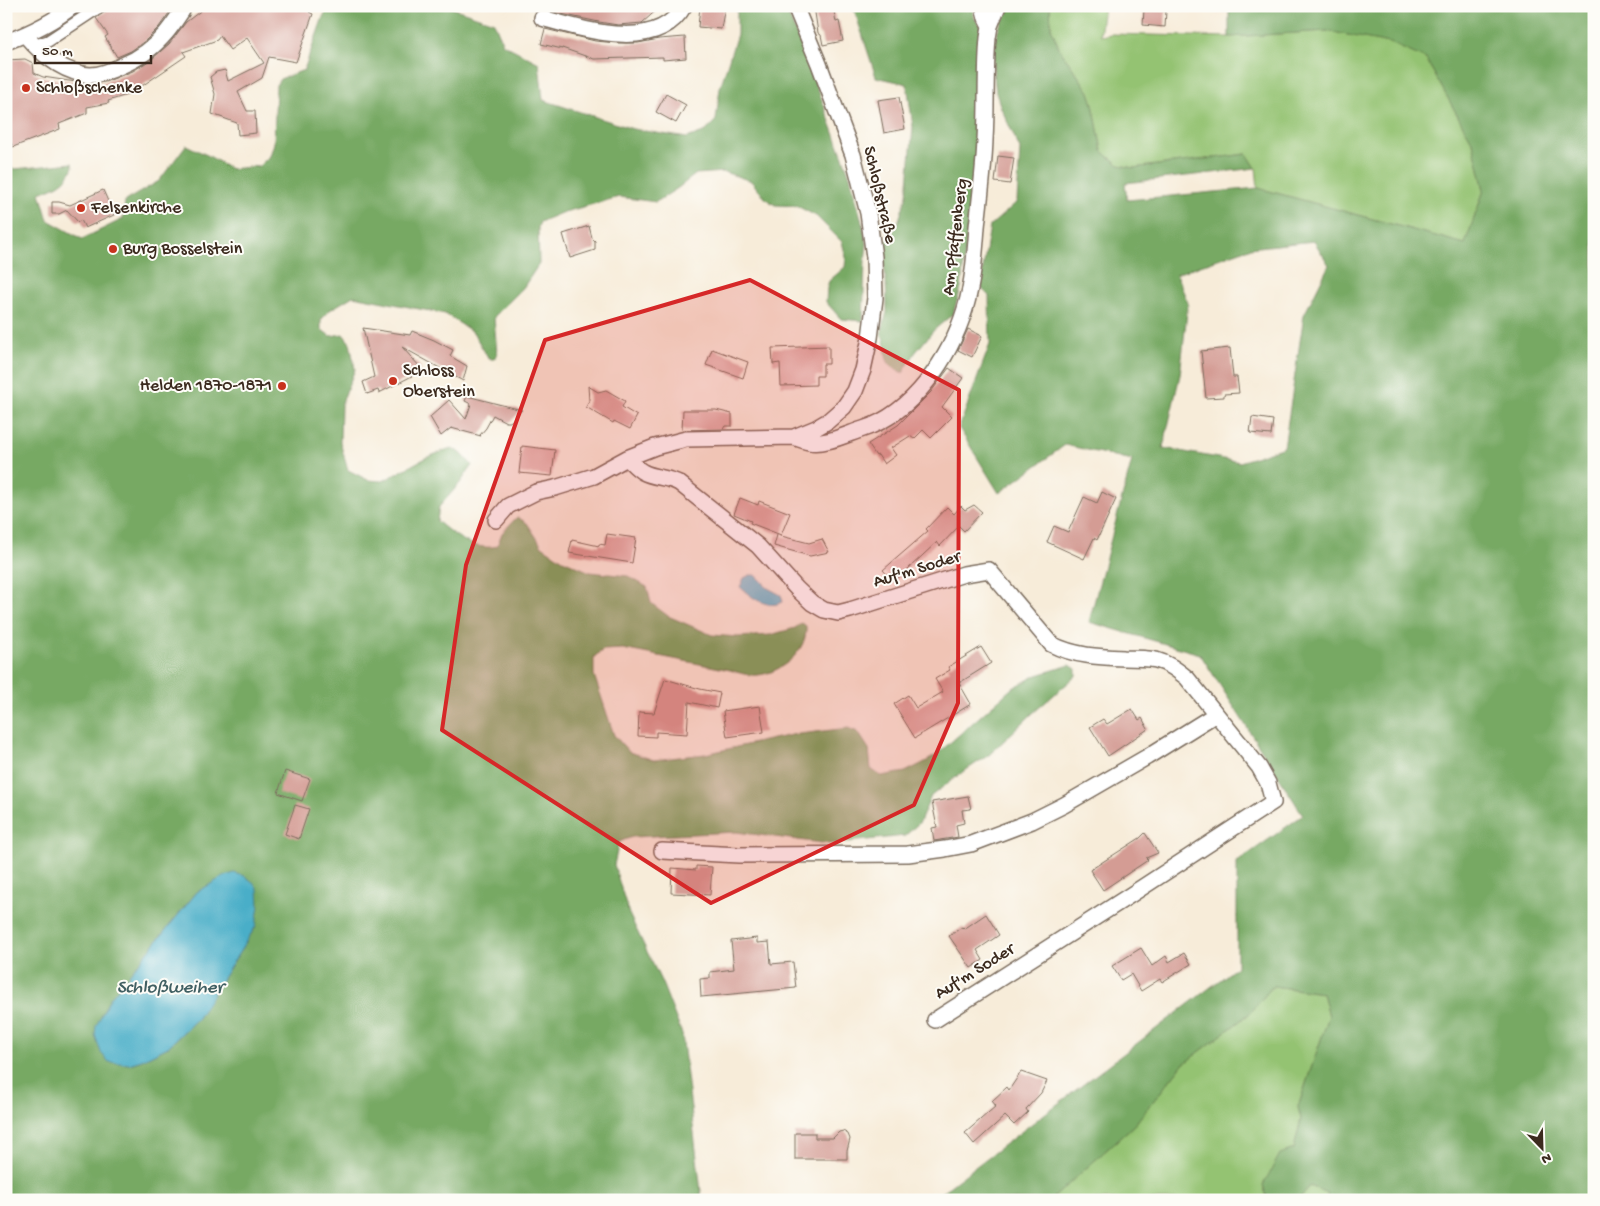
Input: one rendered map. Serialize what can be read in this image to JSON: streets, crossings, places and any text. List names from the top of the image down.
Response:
{
  "streets": {
    "street": ["Schloßstraße", "Am Pfaffenberg", "Auf'm Soder"]
  },
  "crossings": [
    ["Schloßstraße", "Am Pfaffenberg"],
    ["Schloßstraße", "Auf'm Soder"]
  ],
  "water": ["Schloßweiher"],
  "places": [
    "Schloßschenke",
    "Felsenkirche",
    "Burg Bosselstein",
    "Schloss Oberstein",
    "Helden 1870-1871"
  ],
  "scale_bar": "50 m",
  "north": "bottom right"
}
